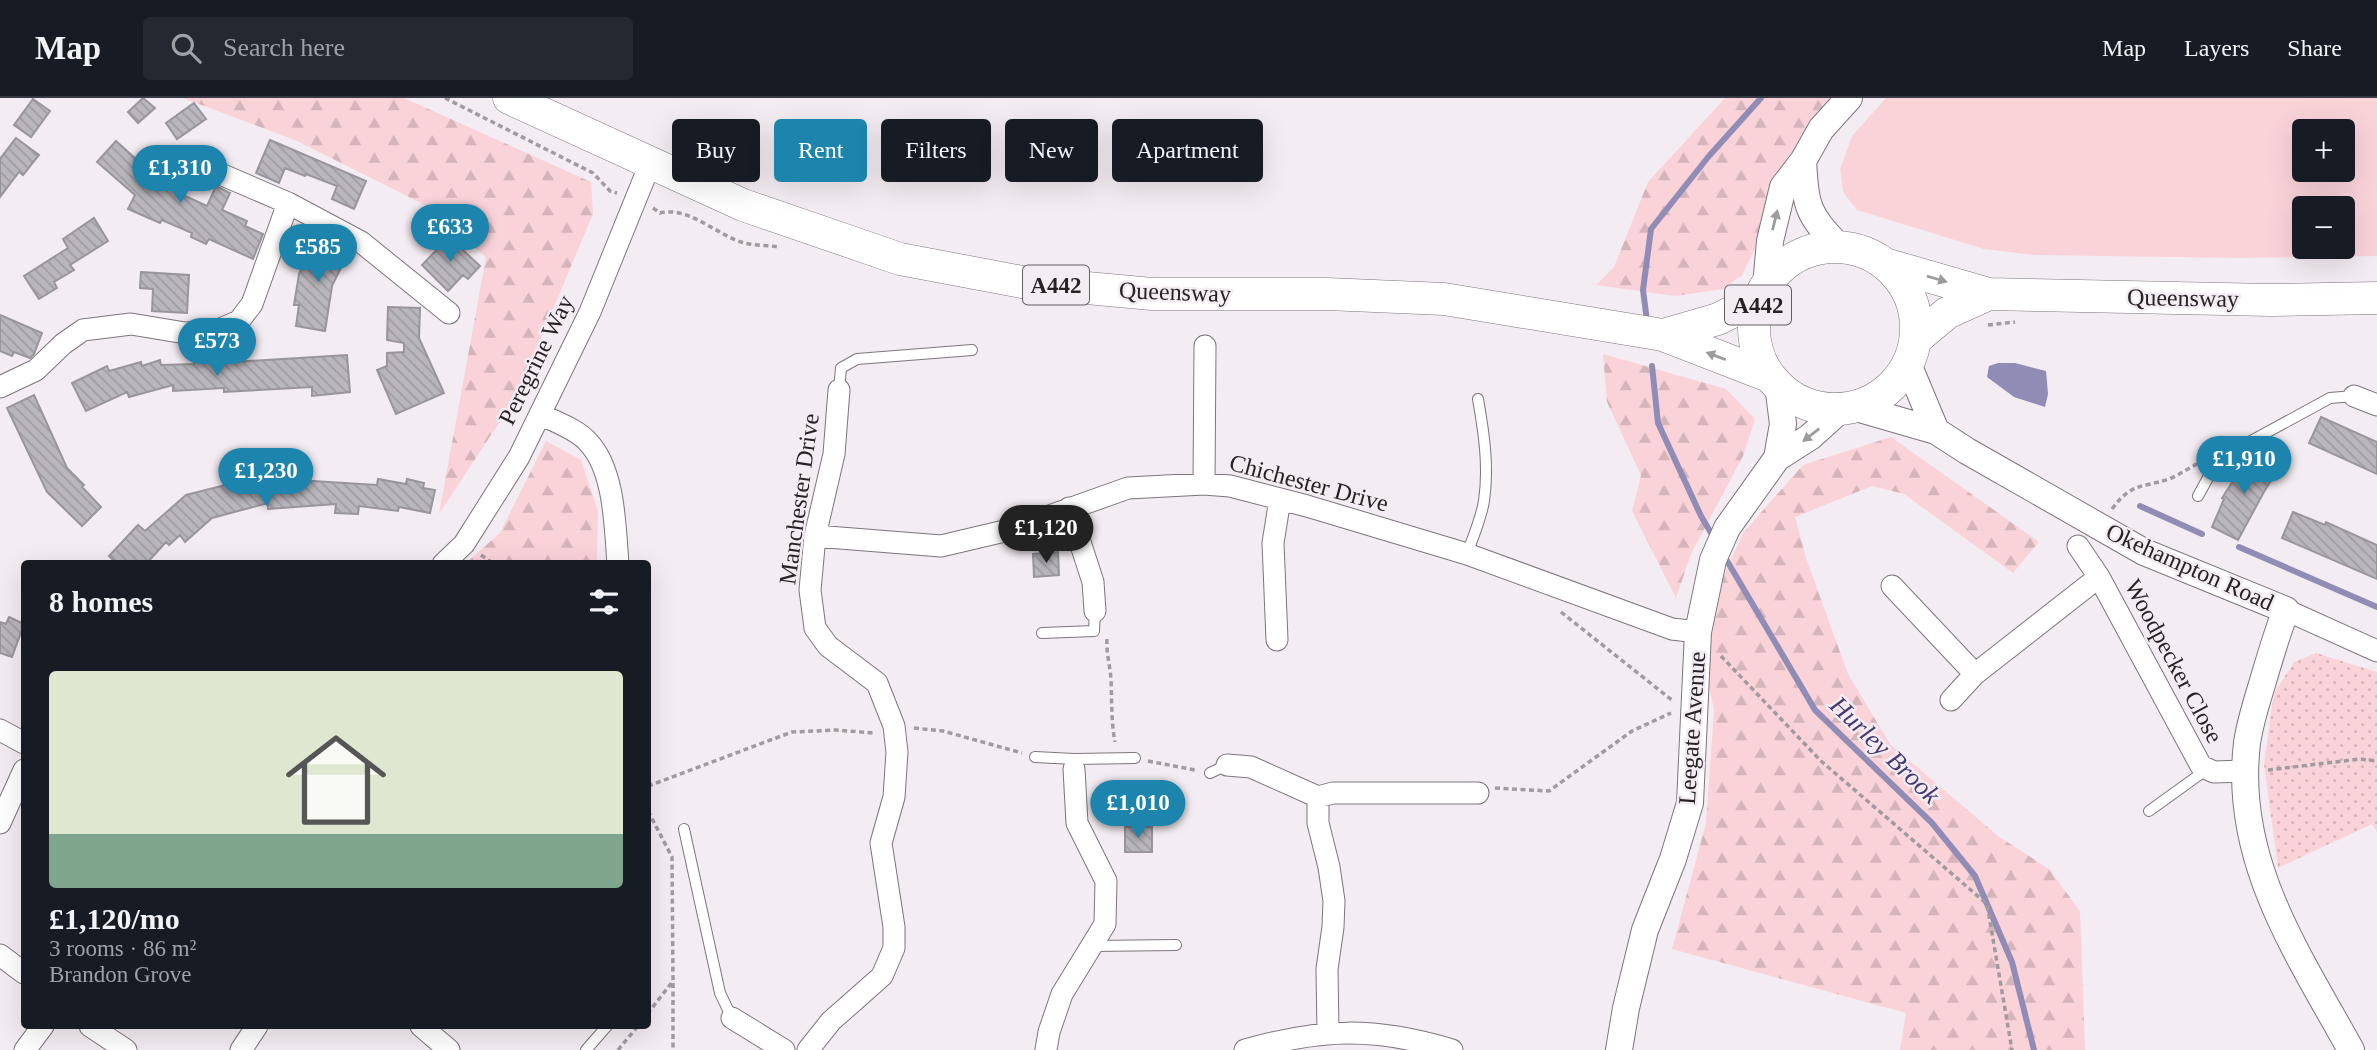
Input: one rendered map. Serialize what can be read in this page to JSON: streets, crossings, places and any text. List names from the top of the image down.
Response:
{
  "streets": {
    "main road": ["A442", "Queensway"],
    "street": [
      "Peregrine Way",
      "Chichester Drive",
      "Manchester Drive",
      "Okehampton Road",
      "Woodpecker Close",
      "Leegate Avenue"
    ]
  },
  "crossings": [
    ["A442", "Queensway"],
    ["A442", "Okehampton Road"],
    ["A442", "Leegate Avenue"],
    ["Queensway", "Peregrine Way"],
    ["Chichester Drive", "Manchester Drive"],
    ["Chichester Drive", "Leegate Avenue"],
    ["Okehampton Road", "Leegate Avenue"]
  ],
  "water": ["Hurley Brook"],
  "page": {
    "header": "Map",
    "search": "Search here",
    "nav": ["Map", "Layers", "Share"],
    "map_buttons": ["+", "−"],
    "chip": [
      "Buy",
      "Rent",
      "Filters",
      "New",
      "Apartment"
    ],
    "price": [
      "£1,310",
      "£633",
      "£585",
      "£573",
      "£1,910",
      "£1,230",
      "£1,120",
      "£1,010"
    ],
    "heading": "8 homes",
    "list": [
      {
        "name": "£1,120/mo",
        "note": "3 rooms · 86 m² · Brandon Grove"
      }
    ]
  }
}
